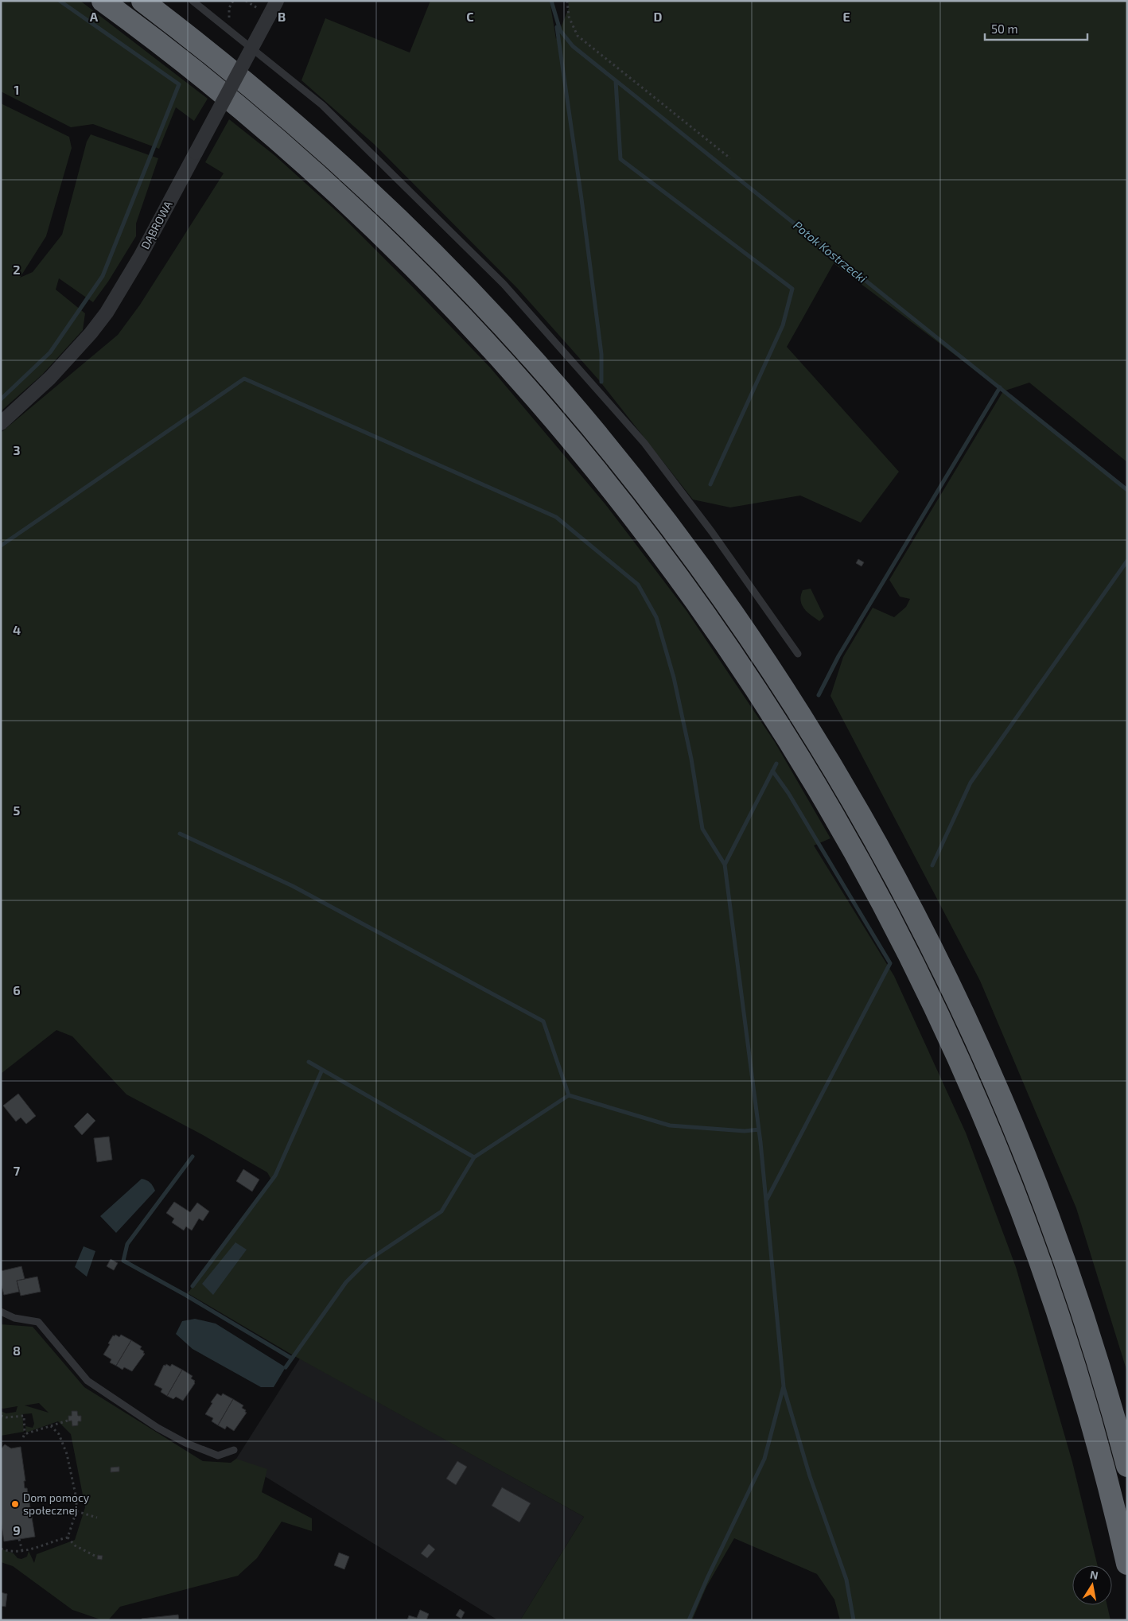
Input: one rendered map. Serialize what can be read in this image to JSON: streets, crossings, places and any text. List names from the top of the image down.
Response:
{
  "streets": {
    "street": ["DĄBROWA"]
  },
  "water": ["Potok Kostrzecki"],
  "places": ["Dom pomocy społecznej"],
  "scale_bar": "50 m",
  "north": "top",
  "grid": {
    "columns": [
      "A",
      "B",
      "C",
      "D",
      "E"
    ],
    "rows": [
      "1",
      "2",
      "3",
      "4",
      "5",
      "6",
      "7",
      "8",
      "9"
    ]
  }
}
